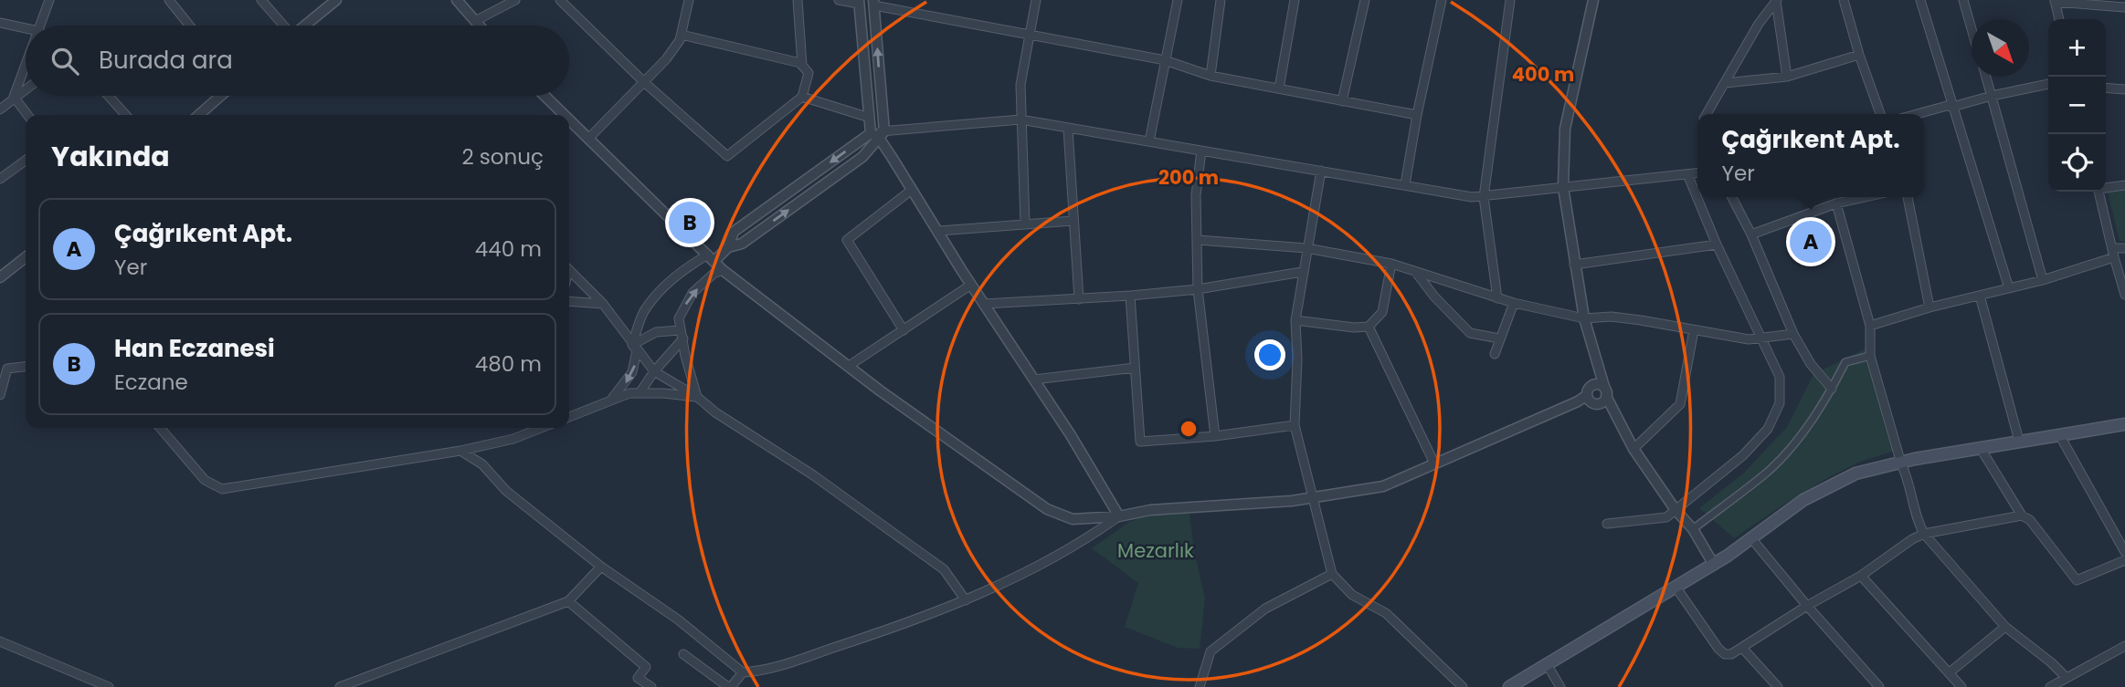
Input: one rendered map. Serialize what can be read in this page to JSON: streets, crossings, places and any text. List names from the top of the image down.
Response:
{
  "parks": ["Mezarlık"],
  "north": "bottom right",
  "page": {
    "map_buttons": ["+", "−"],
    "search": "Burada ara",
    "popup": ["Çağrıkent Apt.", "Yer"],
    "heading": ["Yakında", "2 sonuç"],
    "pins": ["B", "A"],
    "list": [
      {
        "mark": "A",
        "name": "Çağrıkent Apt.",
        "note": "Yer",
        "value": "440 m"
      },
      {
        "mark": "B",
        "name": "Han Eczanesi",
        "note": "Eczane",
        "value": "480 m"
      }
    ]
  },
  "rings": ["400 m", "200 m"]
}
